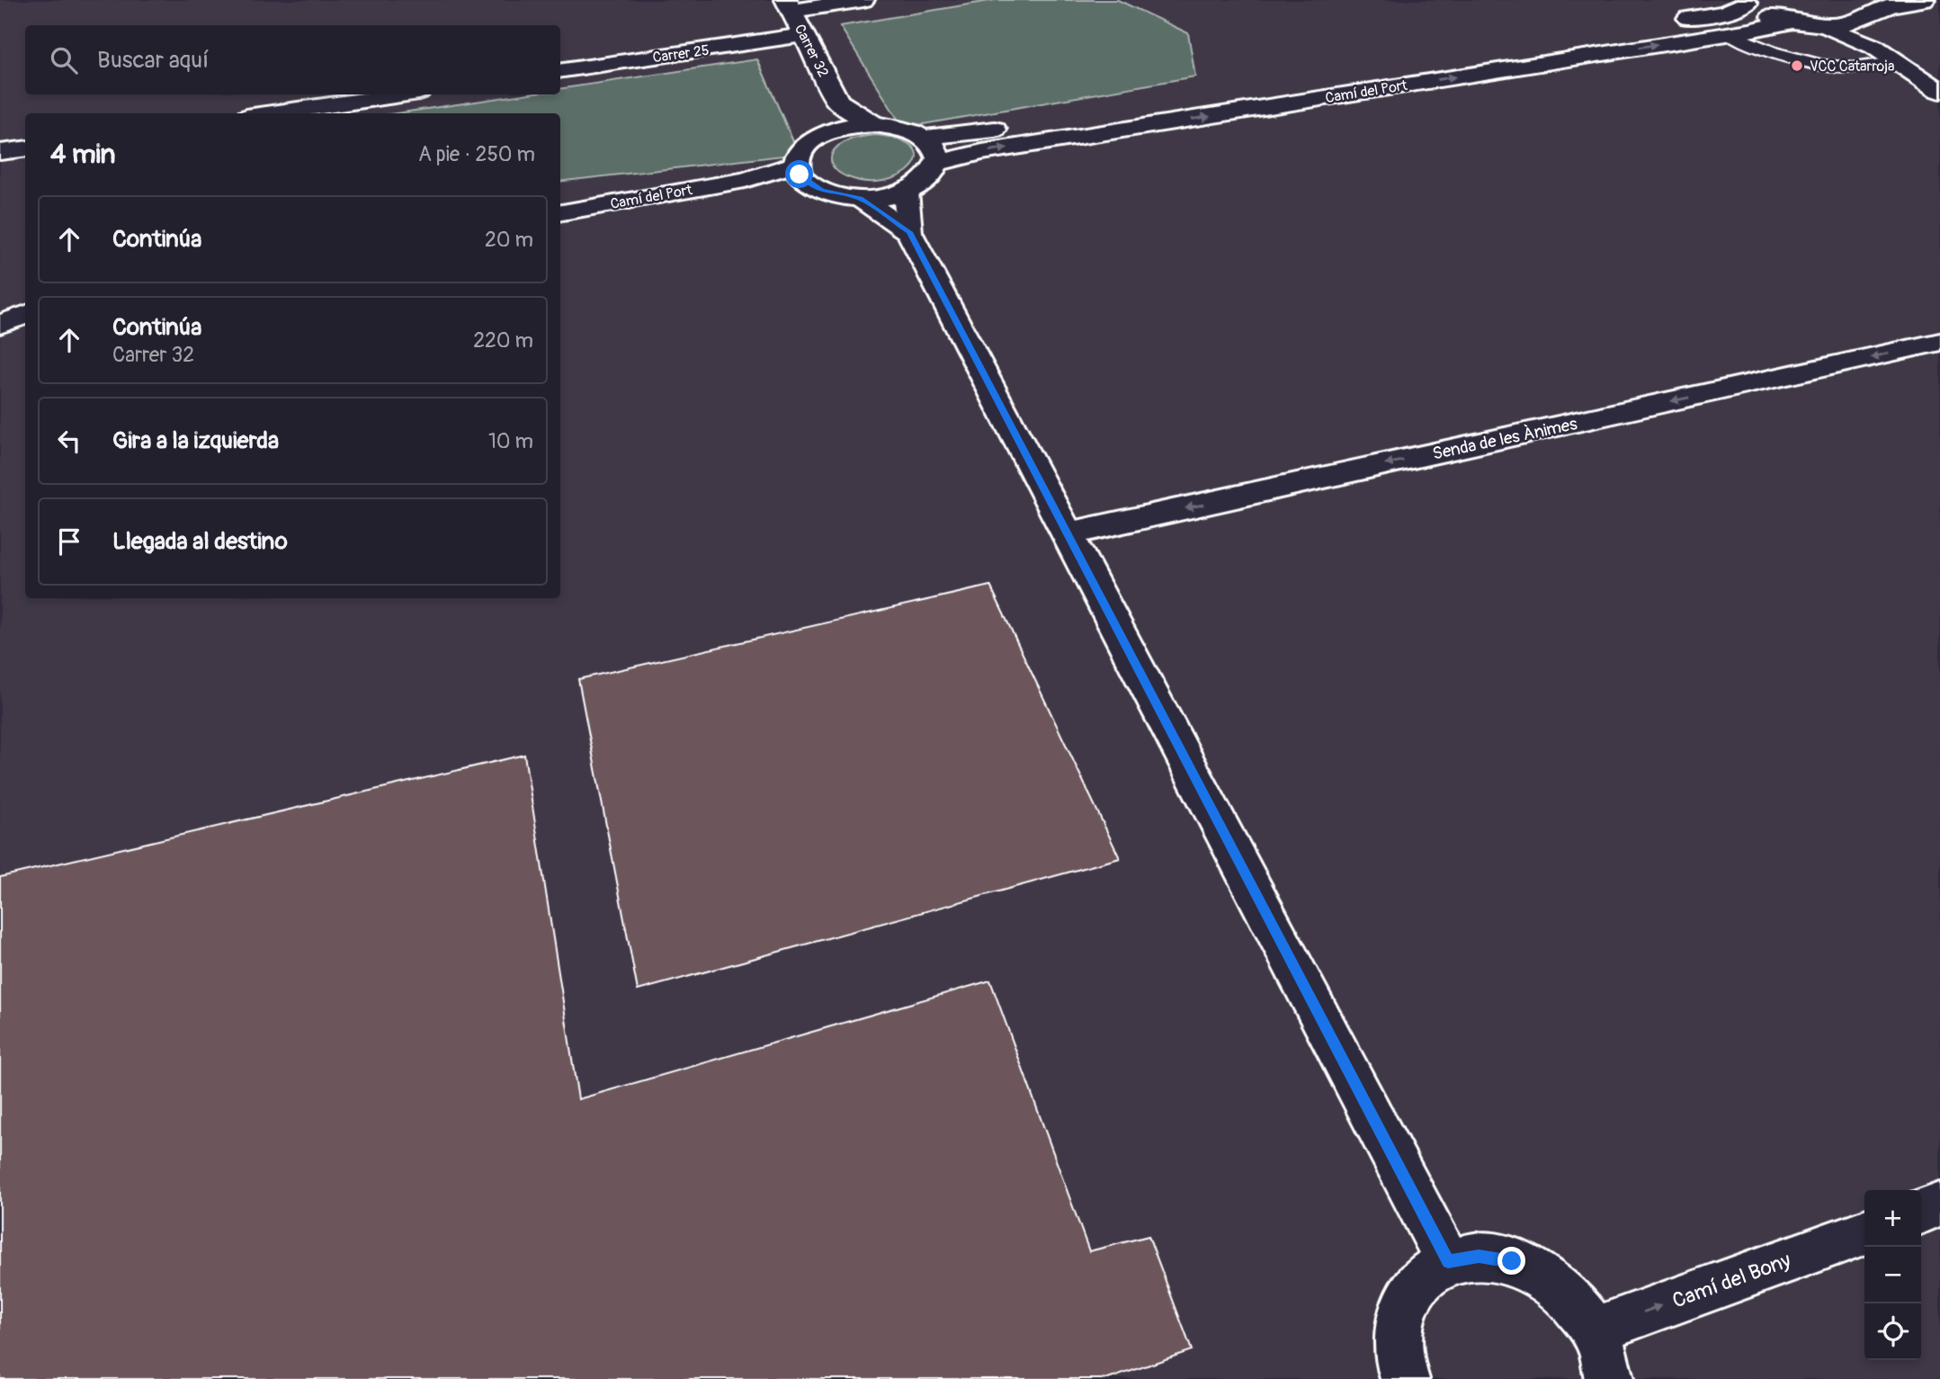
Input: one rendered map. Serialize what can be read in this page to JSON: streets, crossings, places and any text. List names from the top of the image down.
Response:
{
  "streets": {
    "street": [
      "Carrer 32",
      "Carrer 25",
      "Camí del Port",
      "Senda de les Ànimes",
      "Camí del Bony"
    ]
  },
  "crossings": [
    ["Carrer 32", "Carrer 25"]
  ],
  "one_way": ["Senda de les Ànimes", "Camí del Bony"],
  "places": ["VCC Catarroja"],
  "page": {
    "search": "Buscar aquí",
    "heading": ["4 min", "A pie · 250 m"],
    "list": [
      ["Continúa", "20 m"],
      ["Continúa", "Carrer 32", "220 m"],
      ["Gira a la izquierda", "10 m"],
      "Llegada al destino"
    ],
    "map_buttons": ["+", "−"]
  }
}
